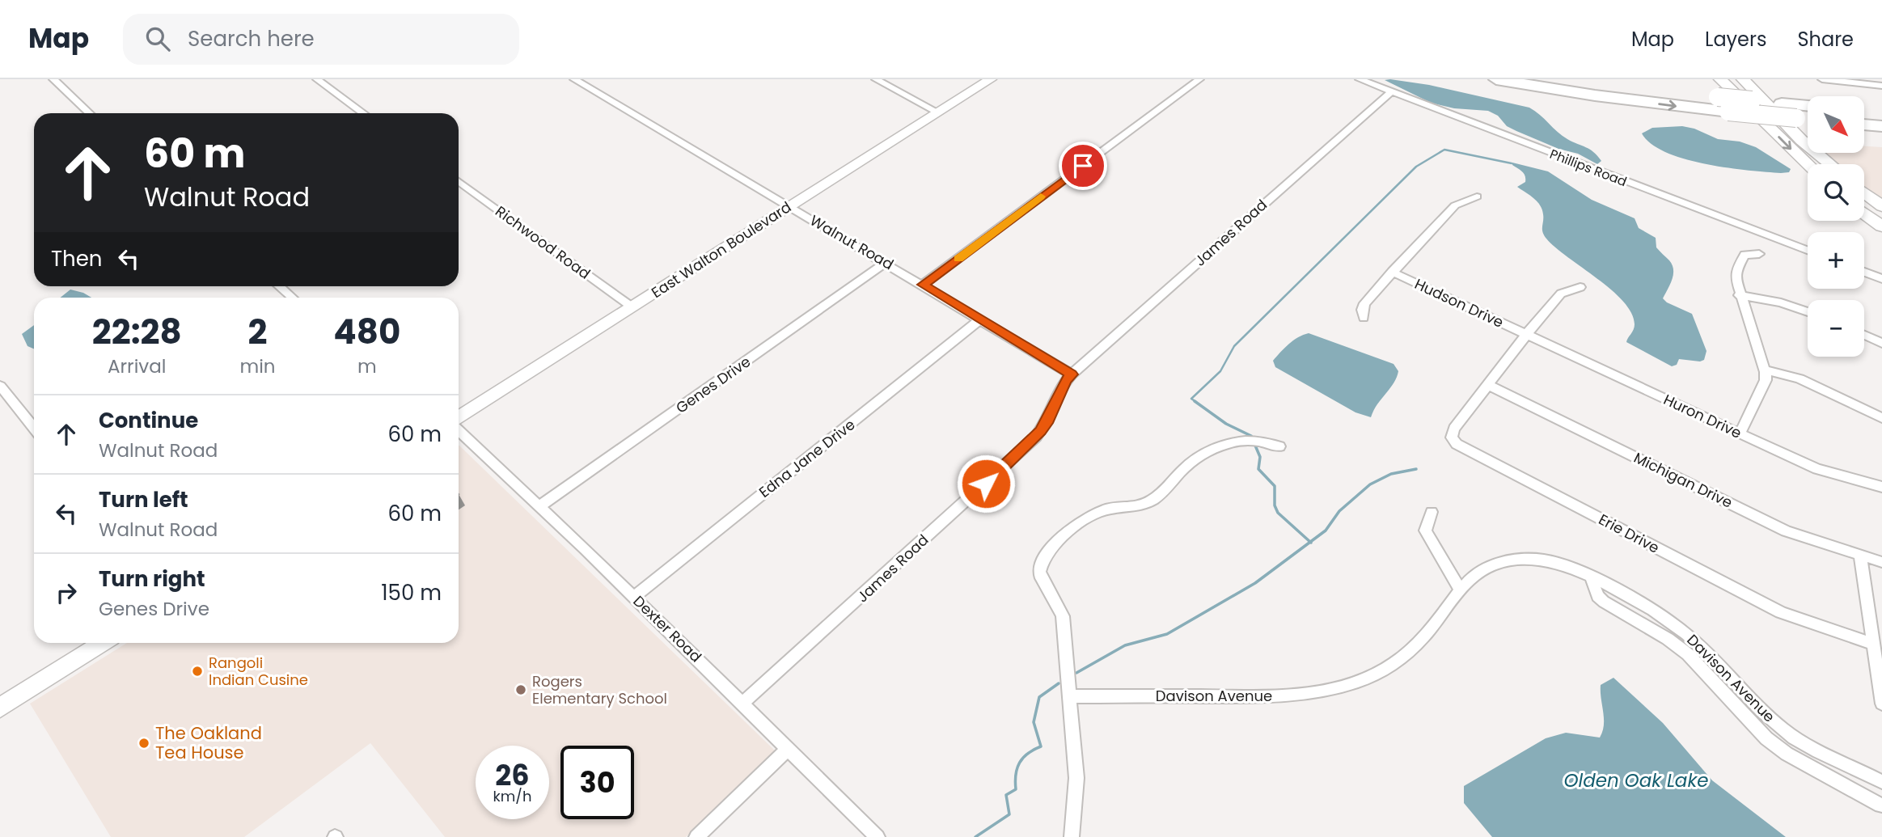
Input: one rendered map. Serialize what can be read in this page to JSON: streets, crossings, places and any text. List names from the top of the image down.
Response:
{
  "streets": {
    "main road": ["East Walton Boulevard"],
    "street": [
      "Phillips Road",
      "James Road",
      "Richwood Road",
      "Walnut Road",
      "Hudson Drive",
      "Genes Drive",
      "Huron Drive",
      "Edna Jane Drive",
      "Michigan Drive",
      "Erie Drive",
      "Dexter Road",
      "Davison Avenue"
    ]
  },
  "crossings": [
    ["Phillips Road", "James Road"],
    ["James Road", "Walnut Road"],
    ["James Road", "Dexter Road"],
    ["Richwood Road", "East Walton Boulevard"],
    ["Walnut Road", "East Walton Boulevard"],
    ["Walnut Road", "Genes Drive"],
    ["Walnut Road", "Edna Jane Drive"],
    ["Hudson Drive", "Huron Drive"],
    ["Genes Drive", "Dexter Road"],
    ["Edna Jane Drive", "Dexter Road"],
    ["Michigan Drive", "Erie Drive"]
  ],
  "water": ["Olden Oak Lake"],
  "places": ["Rangoli Indian Cusine", "Rogers Elementary School", "The Oakland Tea House"],
  "north": "bottom right",
  "page": {
    "header": "Map",
    "search": "Search here",
    "nav": ["Map", "Layers", "Share"],
    "map_buttons": ["+", "−"],
    "turn": ["60 m", "Walnut Road"],
    "then": "Then",
    "eta": [
      "22:28",
      "Arrival",
      "2",
      "min",
      "480",
      "m"
    ],
    "list": [
      {
        "name": "Continue",
        "note": "Walnut Road",
        "value": "60 m"
      },
      {
        "name": "Turn left",
        "note": "Walnut Road",
        "value": "60 m"
      },
      {
        "name": "Turn right",
        "note": "Genes Drive",
        "value": "150 m"
      }
    ],
    "speed": "26 km/h",
    "limit": "30"
  }
}
